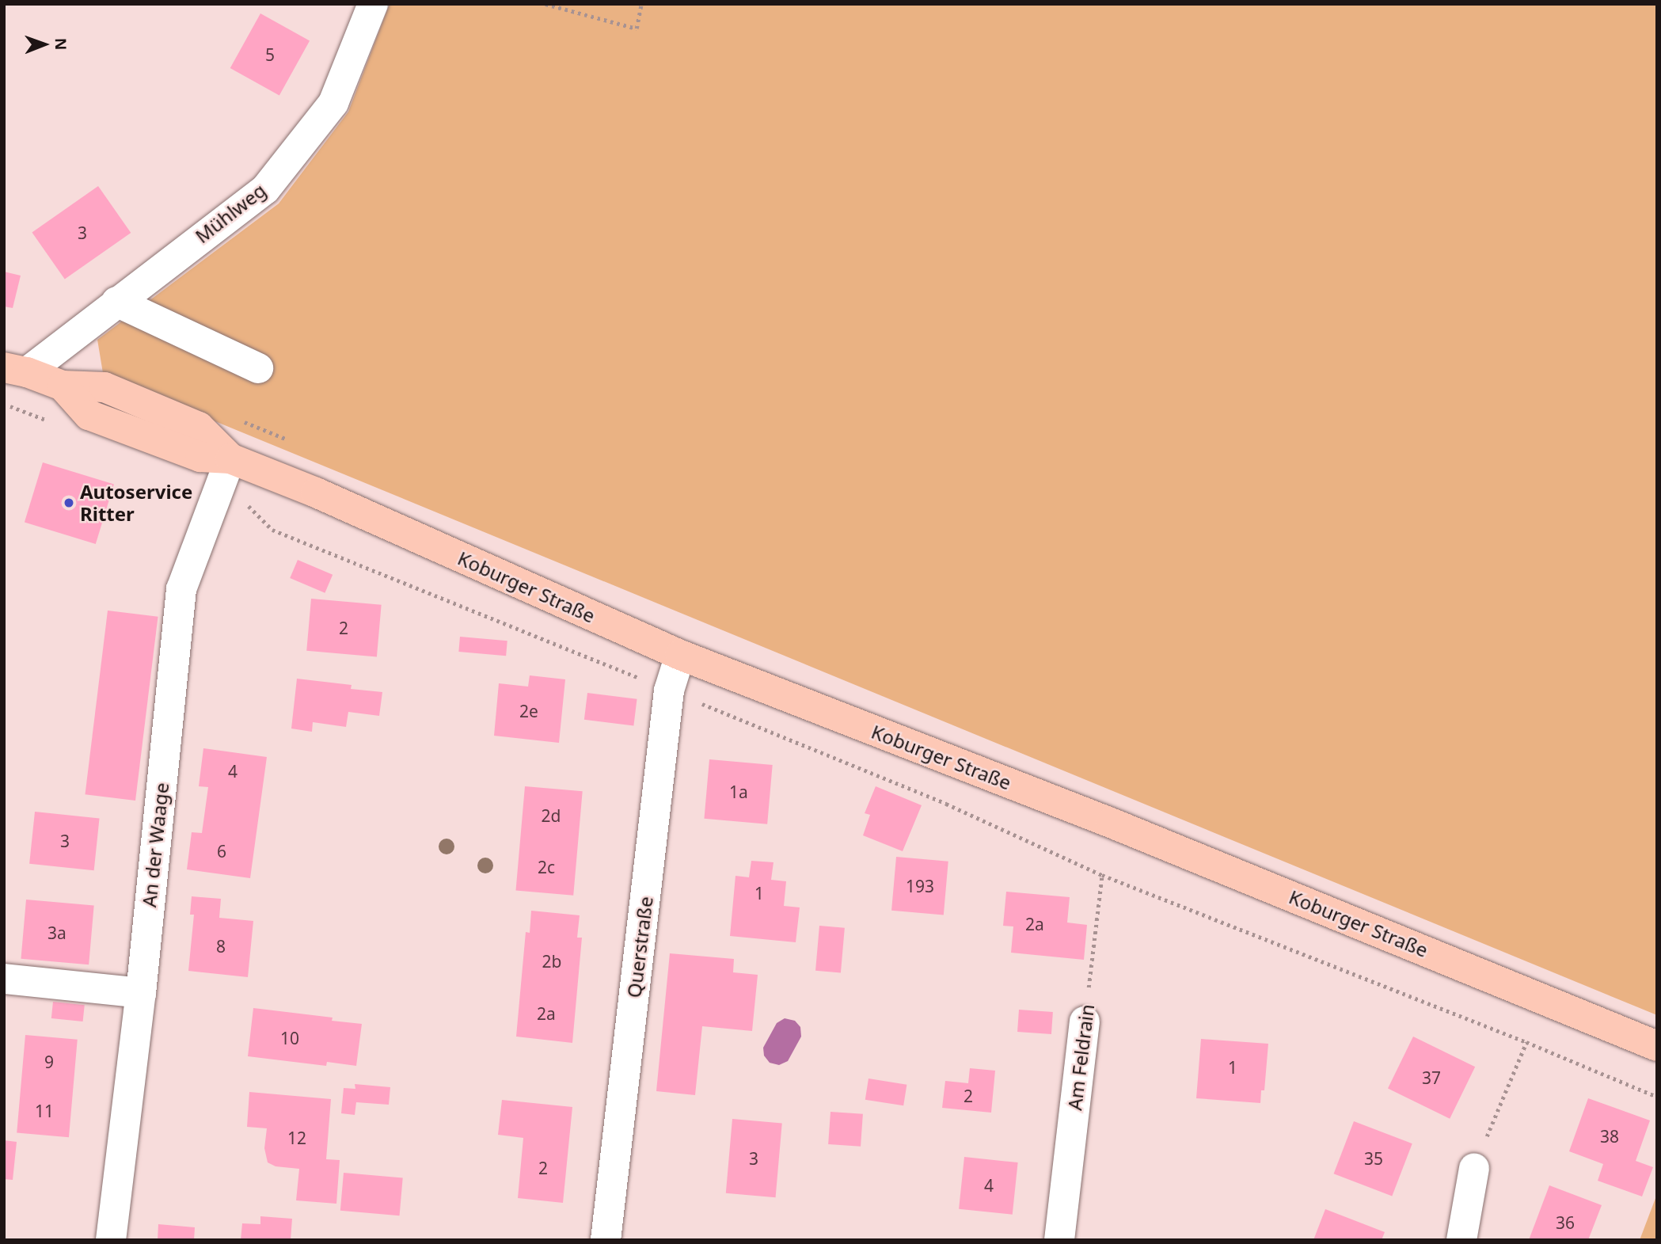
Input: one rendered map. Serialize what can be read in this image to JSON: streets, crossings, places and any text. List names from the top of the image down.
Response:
{
  "streets": {
    "main road": ["Koburger Straße"],
    "street": [
      "Mühlweg",
      "An der Waage",
      "Querstraße",
      "Am Feldrain"
    ]
  },
  "crossings": [
    ["Mühlweg", "Koburger Straße"],
    ["Koburger Straße", "An der Waage"],
    ["Koburger Straße", "Querstraße"]
  ],
  "places": ["Autoservice Ritter"],
  "house_numbers": [
    "5",
    "3",
    "2",
    "2e",
    "4",
    "1a",
    "2d",
    "3",
    "6",
    "2c",
    "193",
    "1",
    "2a",
    "3a",
    "8",
    "2b",
    "2a",
    "10",
    "9",
    "1",
    "37",
    "2",
    "11",
    "38",
    "12",
    "3",
    "35",
    "2",
    "4",
    "36"
  ],
  "north": "right"
}
